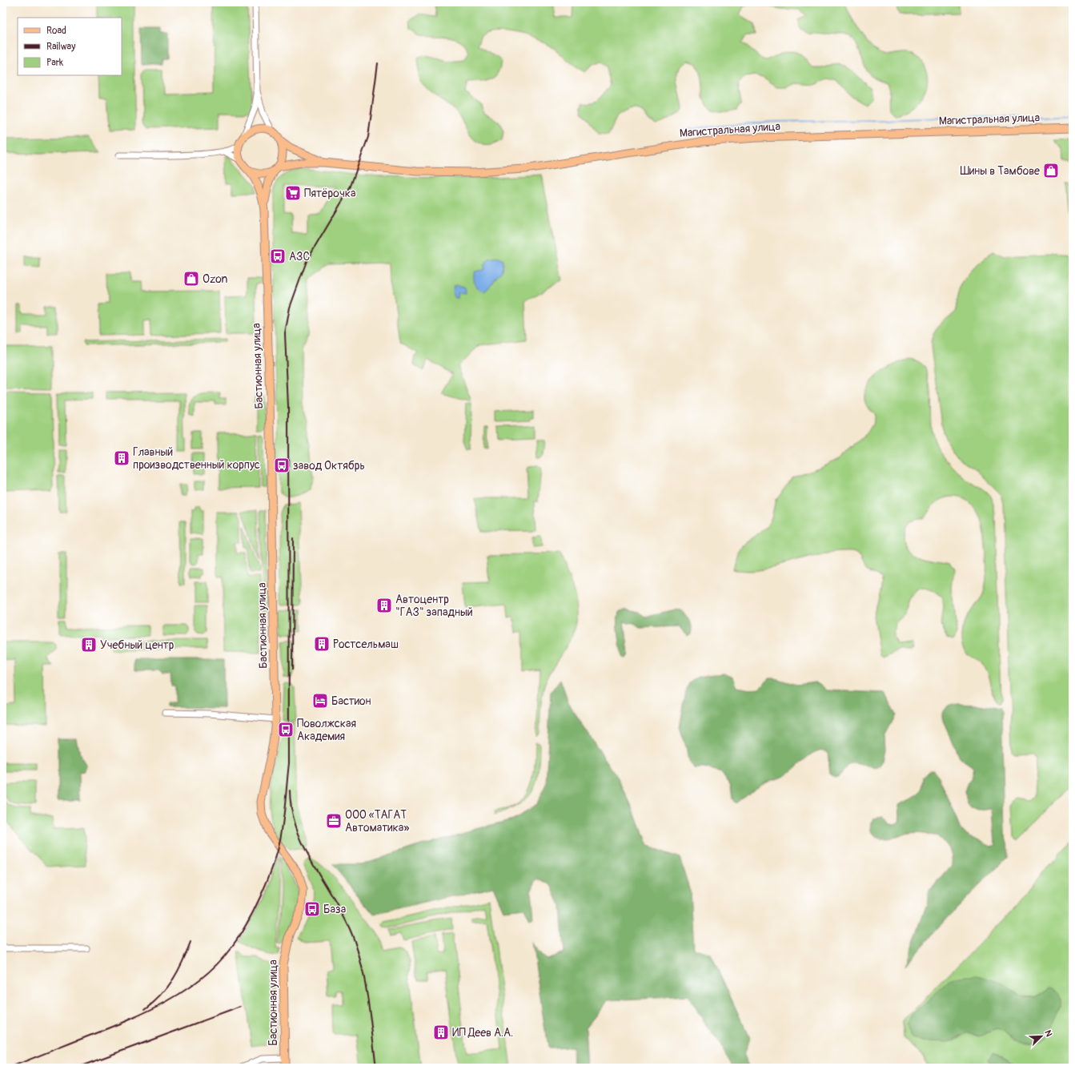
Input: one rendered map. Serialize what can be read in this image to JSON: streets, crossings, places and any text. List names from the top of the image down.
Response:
{
  "streets": {
    "main road": ["Магистральная улица", "Бастионная улица"]
  },
  "places": {
    "shop": ["Шины в Тамбове", "Ozon"],
    "supermarket": ["Пятёрочка"],
    "bus stop": [
      "АЗС",
      "завод Октябрь",
      "Поволжская Академия",
      "База"
    ],
    "building": [
      "Главный производственный корпус",
      "Автоцентр \"ГАЗ\" западный",
      "Ростсельмаш",
      "Учебный центр",
      "ИП Деев А.А."
    ],
    "hotel": ["Бастион"],
    "office": ["ООО «ТАГАТ Автоматика»"]
  },
  "legend": ["Road", "Railway", "Park"],
  "north": "top right"
}
